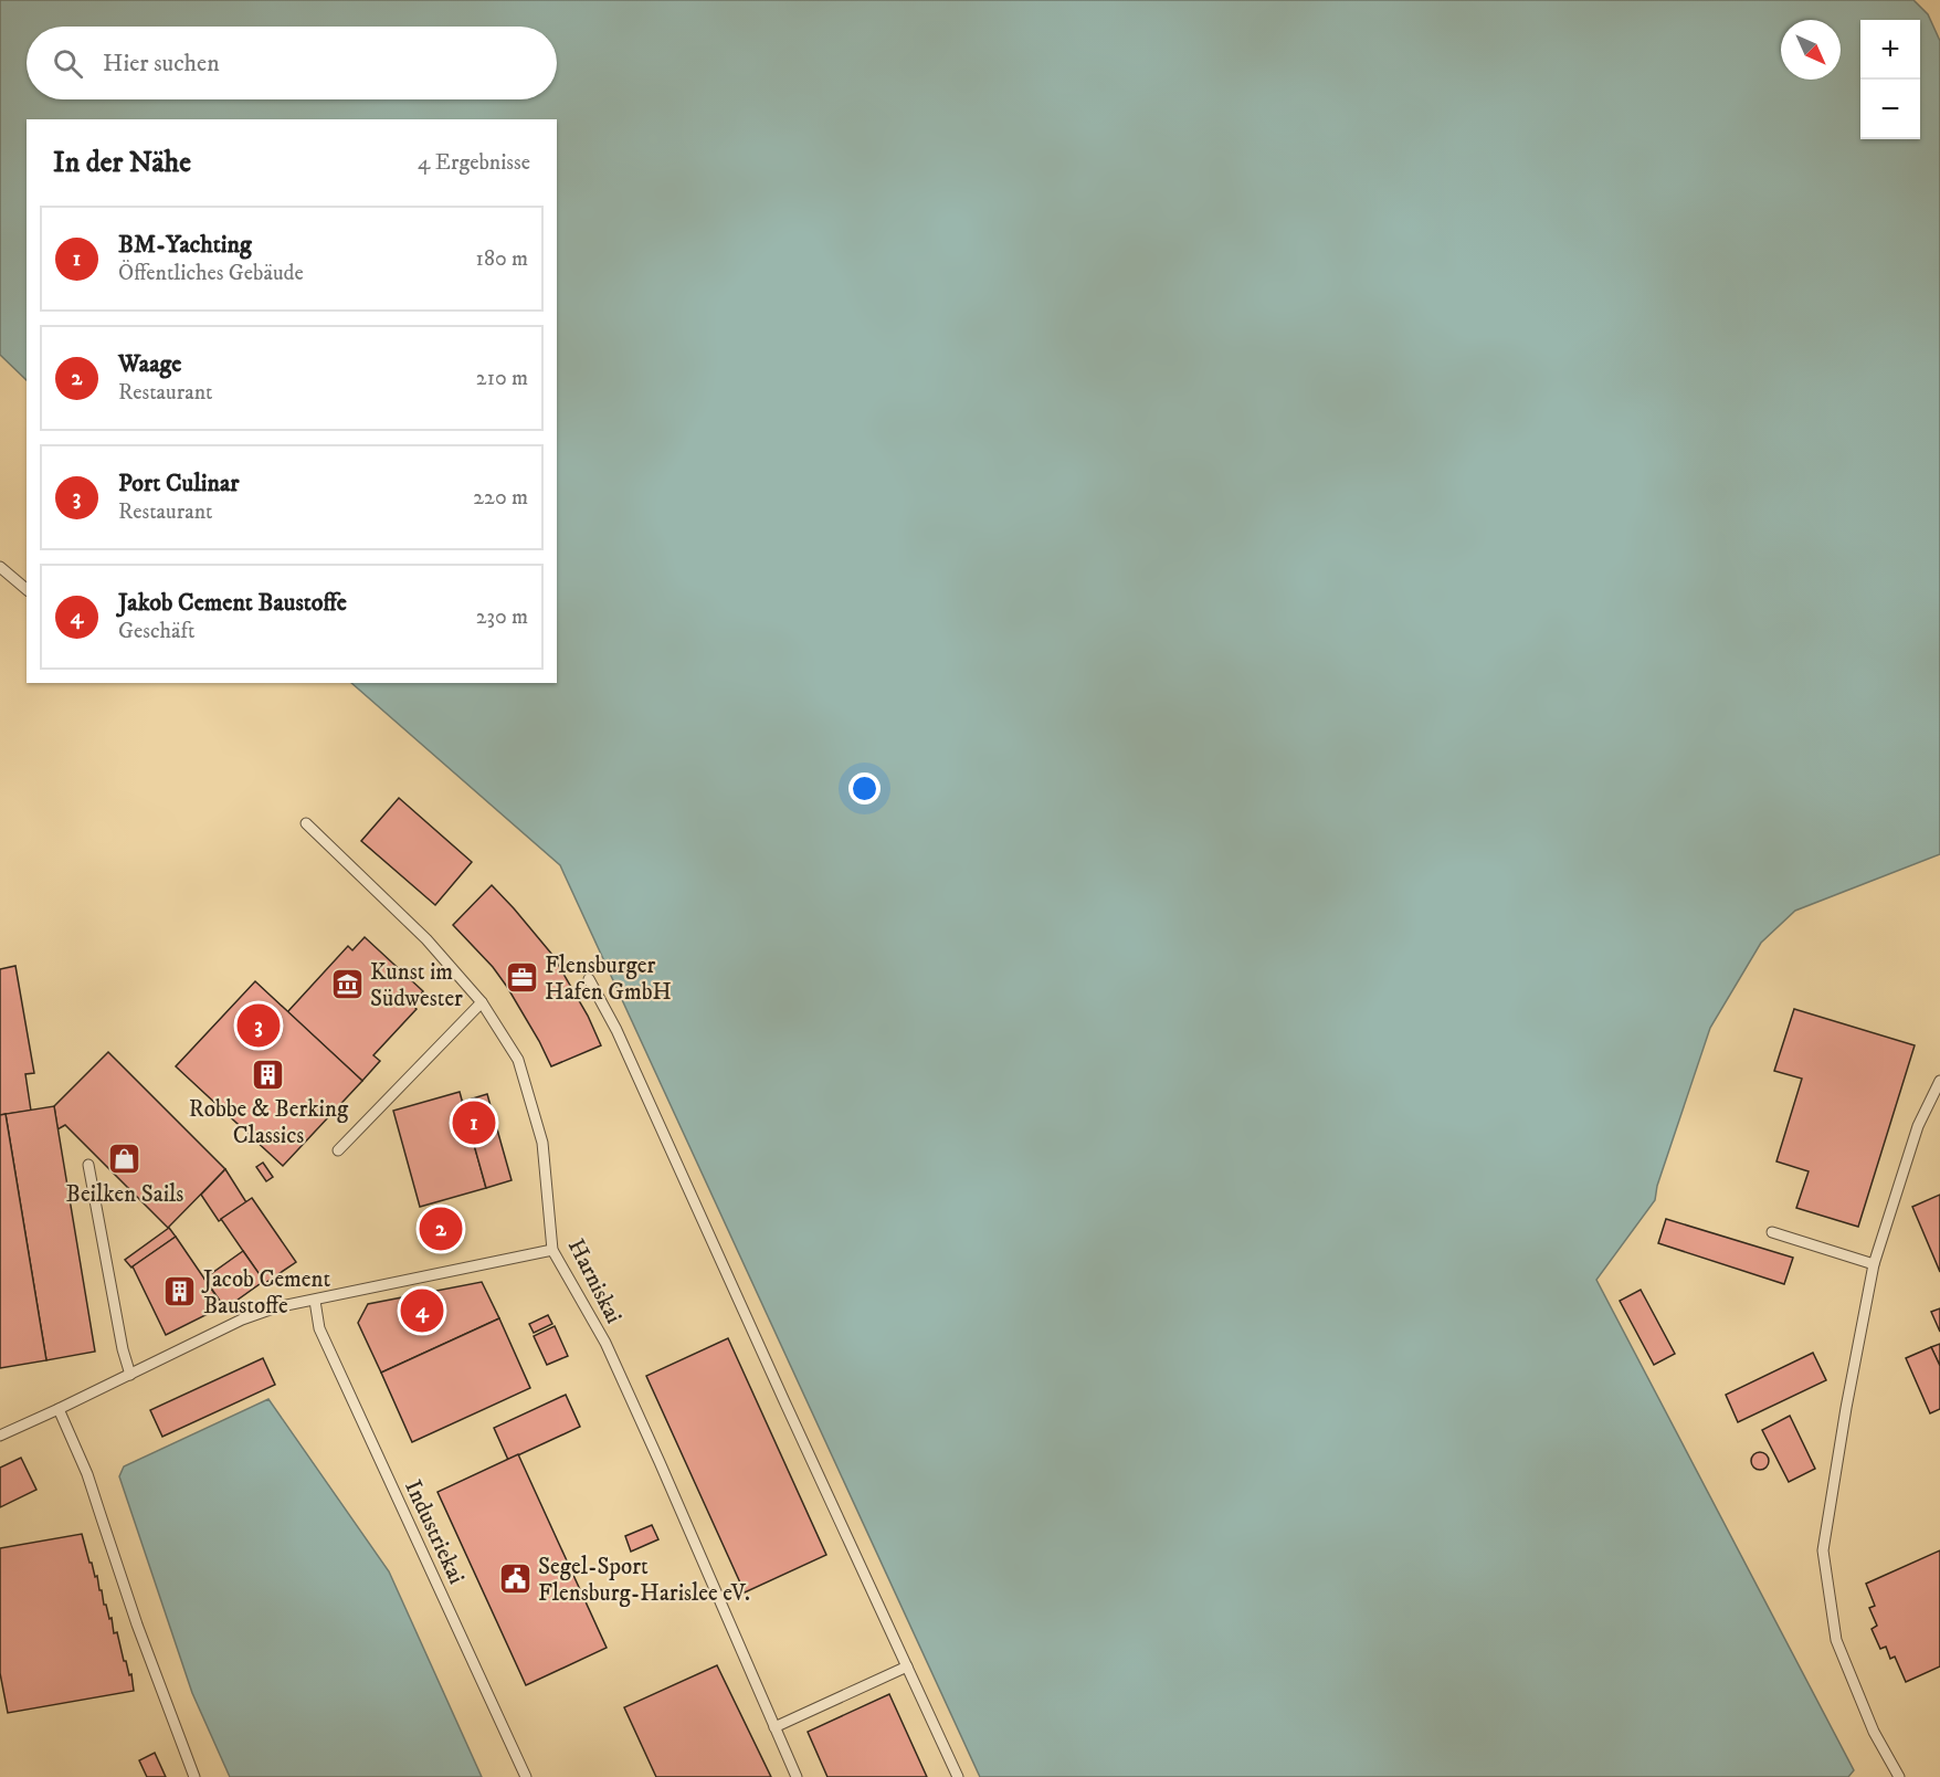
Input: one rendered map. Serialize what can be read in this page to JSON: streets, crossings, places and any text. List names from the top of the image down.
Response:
{
  "streets": {
    "lane": ["Harniskai", "Industriekai"]
  },
  "places": {
    "office": ["Flensburger Hafen GmbH"],
    "museum": ["Kunst im Südwester"],
    "building": ["Robbe & Berking Classics", "Jacob Cement Baustoffe"],
    "shop": ["Beilken Sails"],
    "public building": ["Segel-Sport Flensburg-Harislee eV."]
  },
  "north": "bottom right",
  "page": {
    "map_buttons": ["+", "−"],
    "search": "Hier suchen",
    "heading": ["In der Nähe", "4 Ergebnisse"],
    "list": [
      {
        "mark": "1",
        "name": "BM-Yachting",
        "note": "Öffentliches Gebäude",
        "value": "180 m"
      },
      {
        "mark": "2",
        "name": "Waage",
        "note": "Restaurant",
        "value": "210 m"
      },
      {
        "mark": "3",
        "name": "Port Culinar",
        "note": "Restaurant",
        "value": "220 m"
      },
      {
        "mark": "4",
        "name": "Jakob Cement Baustoffe",
        "note": "Geschäft",
        "value": "230 m"
      }
    ],
    "pins": [
      "3",
      "1",
      "2",
      "4"
    ]
  }
}
